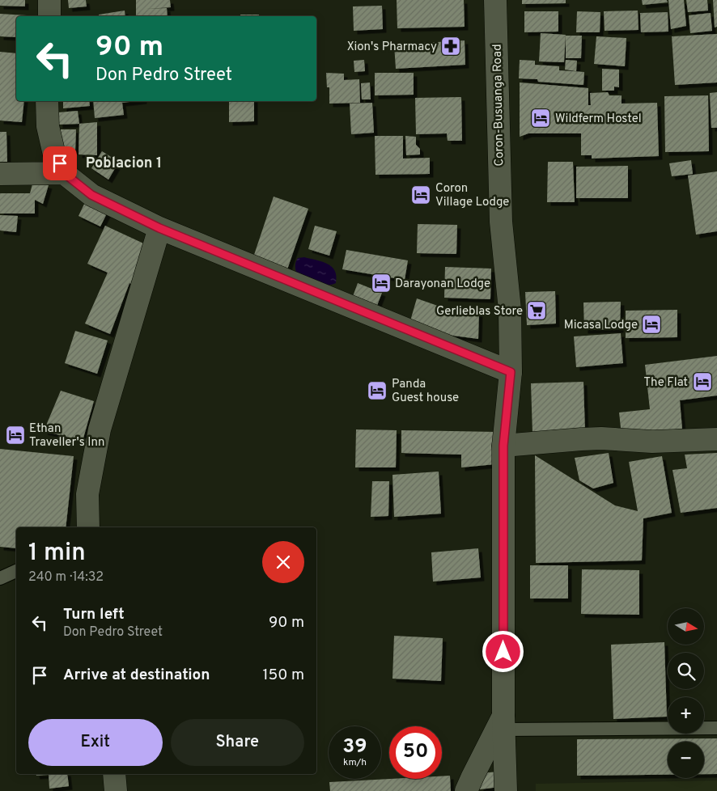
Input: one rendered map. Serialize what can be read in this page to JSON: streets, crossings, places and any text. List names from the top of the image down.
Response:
{
  "streets": {
    "street": ["Coron-Busuanga Road"]
  },
  "districts": ["Poblacion 1"],
  "places": {
    "pharmacy": ["Xion's Pharmacy"],
    "hotel": [
      "Wildferm Hostel",
      "Coron Village Lodge",
      "Darayonan Lodge",
      "Micasa Lodge",
      "The Flat",
      "Panda Guest house",
      "Ethan Traveller's Inn"
    ],
    "supermarket": ["Gerlieblas Store"]
  },
  "north": "right",
  "page": {
    "turn": ["90 m", "Don Pedro Street"],
    "heading": ["1 min", "240 m · 14:32"],
    "list": [
      {
        "name": "Turn left",
        "note": "Don Pedro Street",
        "value": "90 m"
      },
      {
        "name": "Arrive at destination",
        "value": "150 m"
      }
    ],
    "map_buttons": ["+", "−"],
    "buttons": ["Exit", "Share"],
    "speed": "39 km/h",
    "limit": "50"
  }
}
